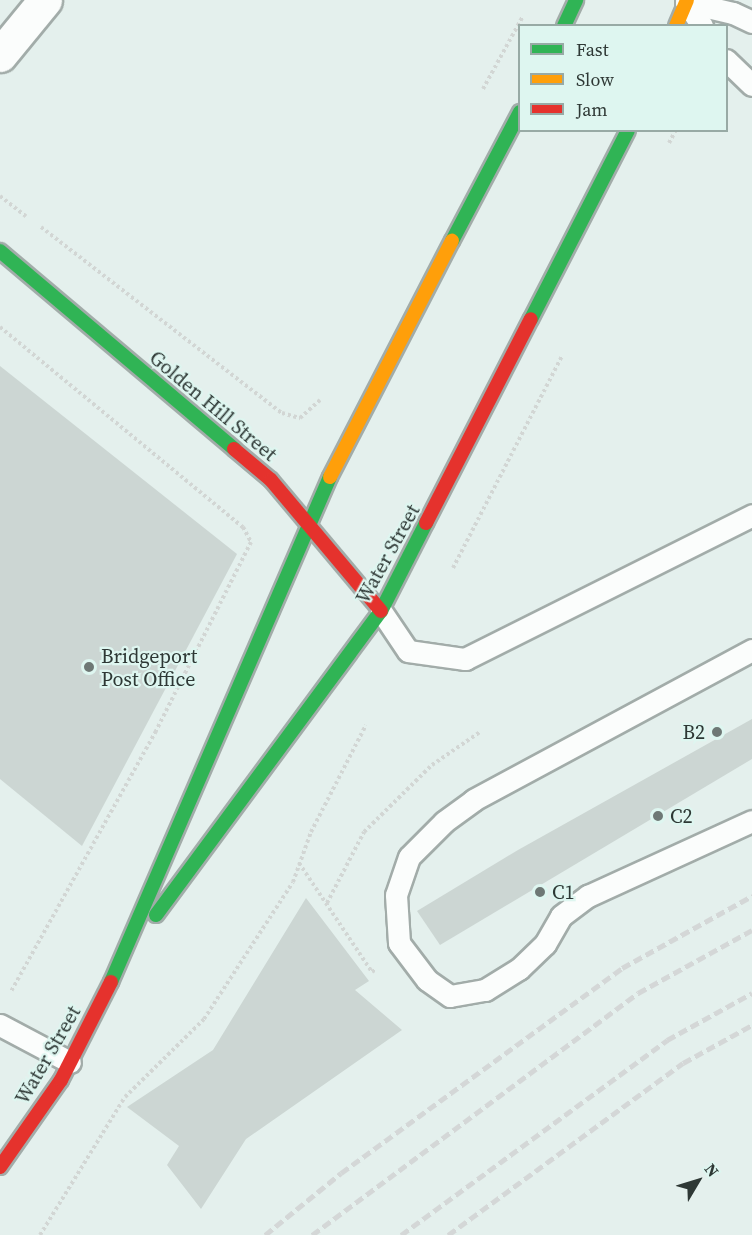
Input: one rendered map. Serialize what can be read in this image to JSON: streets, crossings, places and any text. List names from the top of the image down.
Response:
{
  "streets": {
    "main road": ["Golden Hill Street", "Water Street"]
  },
  "crossings": [
    ["Golden Hill Street", "Water Street"]
  ],
  "places": [
    "Bridgeport Post Office",
    "B2",
    "C2",
    "C1"
  ],
  "legend": ["Fast", "Slow", "Jam"],
  "north": "top right"
}
